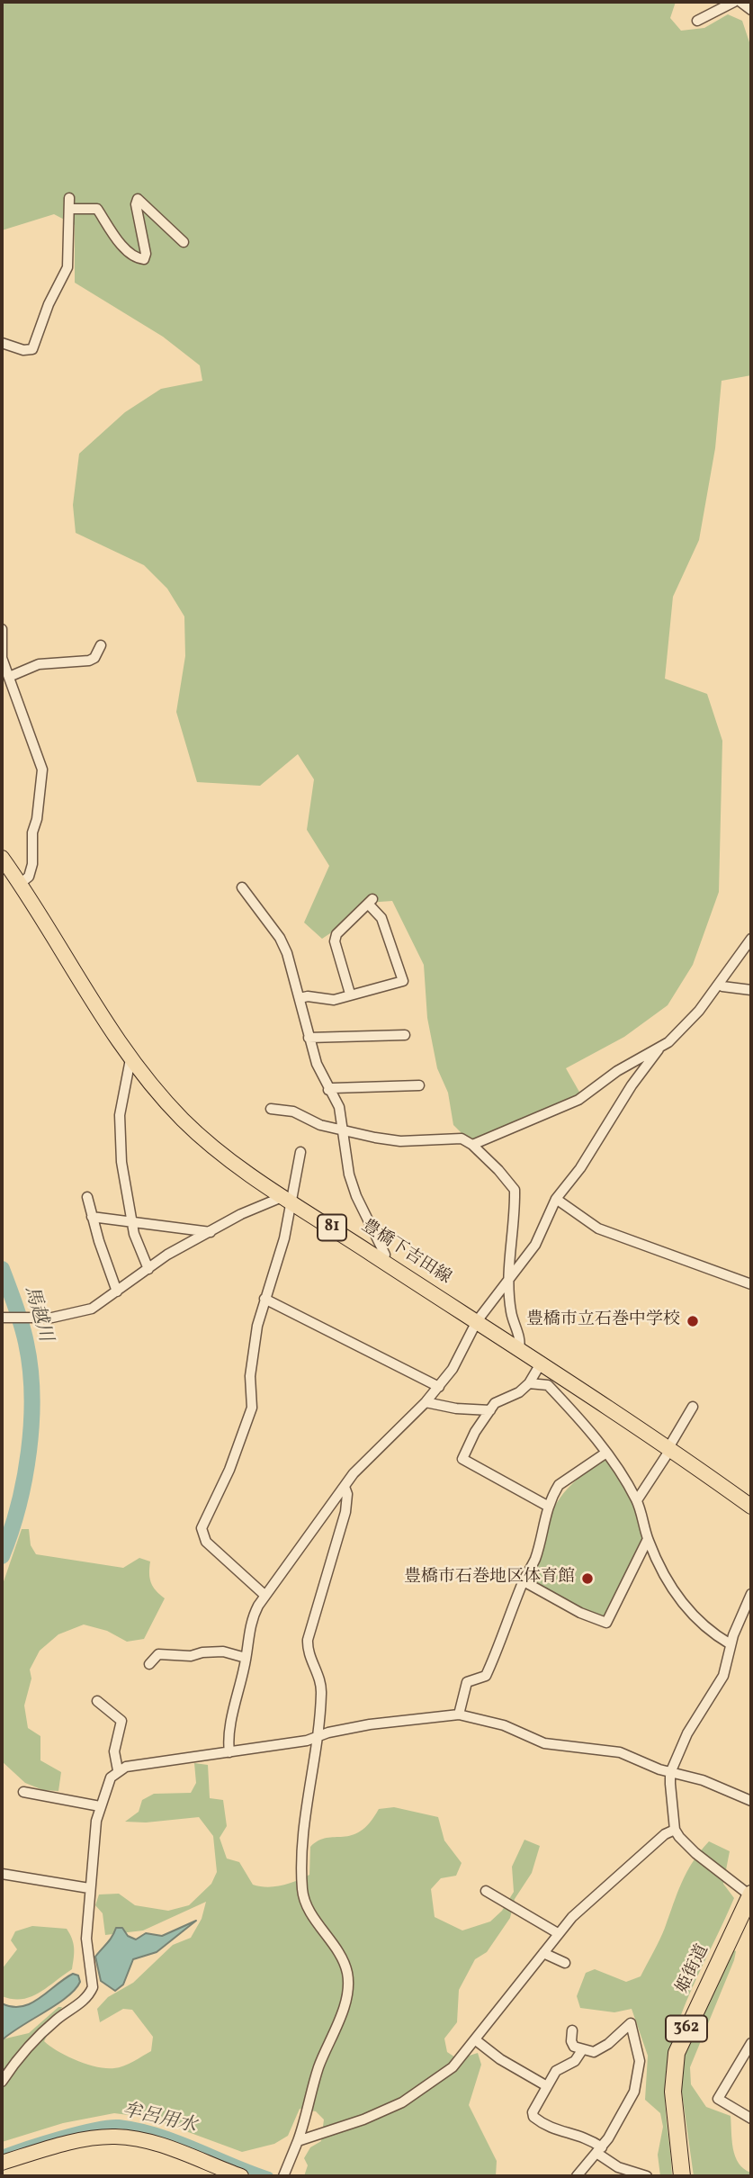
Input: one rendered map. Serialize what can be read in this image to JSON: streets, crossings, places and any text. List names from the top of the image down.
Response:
{
  "streets": {
    "highway": ["姫街道", "362"],
    "main road": ["81", "豊橋下吉田線"]
  },
  "water": ["馬越川", "牟呂用水"],
  "places": ["豊橋市立石巻中学校", "豊橋市石巻地区体育館"]
}
